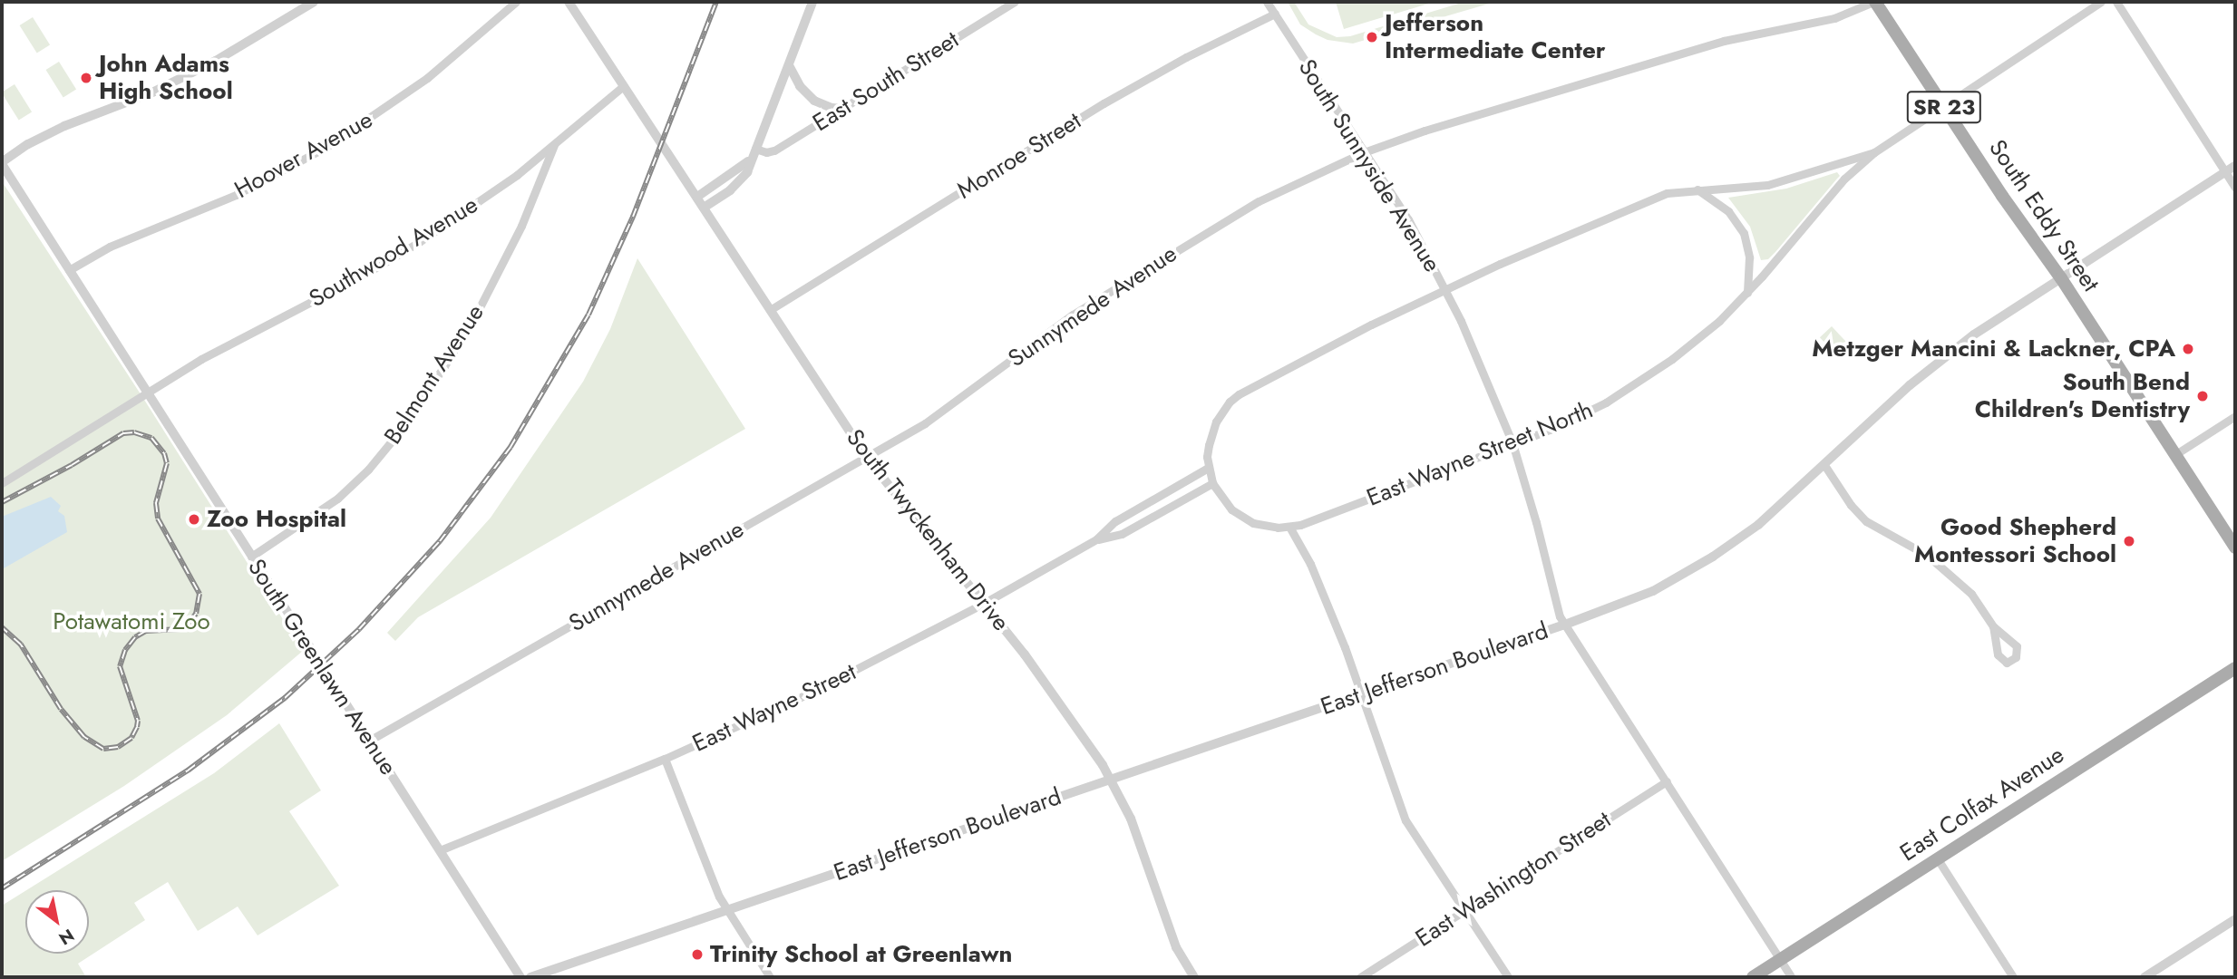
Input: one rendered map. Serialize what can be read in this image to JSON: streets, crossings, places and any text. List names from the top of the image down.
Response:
{
  "streets": {
    "main road": ["SR 23", "South Eddy Street", "East Colfax Avenue"],
    "street": [
      "East South Street",
      "Hoover Avenue",
      "Monroe Street",
      "South Sunnyside Avenue",
      "Southwood Avenue",
      "Sunnymede Avenue",
      "Belmont Avenue",
      "East Wayne Street North",
      "South Twyckenham Drive",
      "South Greenlawn Avenue",
      "East Jefferson Boulevard",
      "East Wayne Street",
      "East Washington Street"
    ]
  },
  "crossings": [
    ["SR 23", "South Eddy Street"],
    ["Hoover Avenue", "South Greenlawn Avenue"],
    ["Monroe Street", "South Sunnyside Avenue"],
    ["Monroe Street", "South Twyckenham Drive"],
    ["South Sunnyside Avenue", "Sunnymede Avenue"],
    ["South Sunnyside Avenue", "East Wayne Street North"],
    ["South Sunnyside Avenue", "East Jefferson Boulevard"],
    ["South Sunnyside Avenue", "East Colfax Avenue"],
    ["South Sunnyside Avenue", "East Washington Street"],
    ["South Eddy Street", "Sunnymede Avenue"],
    ["South Eddy Street", "East Jefferson Boulevard"],
    ["Southwood Avenue", "Belmont Avenue"],
    ["Southwood Avenue", "South Twyckenham Drive"],
    ["Southwood Avenue", "South Greenlawn Avenue"],
    ["Sunnymede Avenue", "South Twyckenham Drive"],
    ["Sunnymede Avenue", "South Greenlawn Avenue"],
    ["Belmont Avenue", "South Greenlawn Avenue"],
    ["East Wayne Street North", "East Wayne Street"],
    ["South Twyckenham Drive", "East Jefferson Boulevard"],
    ["South Twyckenham Drive", "East Wayne Street"],
    ["South Greenlawn Avenue", "East Wayne Street"]
  ],
  "parks": ["Potawatomi Zoo"],
  "places": [
    "Jefferson Intermediate Center",
    "John Adams High School",
    "Metzger Mancini & Lackner, CPA",
    "South Bend Children's Dentistry",
    "Zoo Hospital",
    "Good Shepherd Montessori School",
    "Trinity School at Greenlawn"
  ],
  "north": "bottom right"
}
